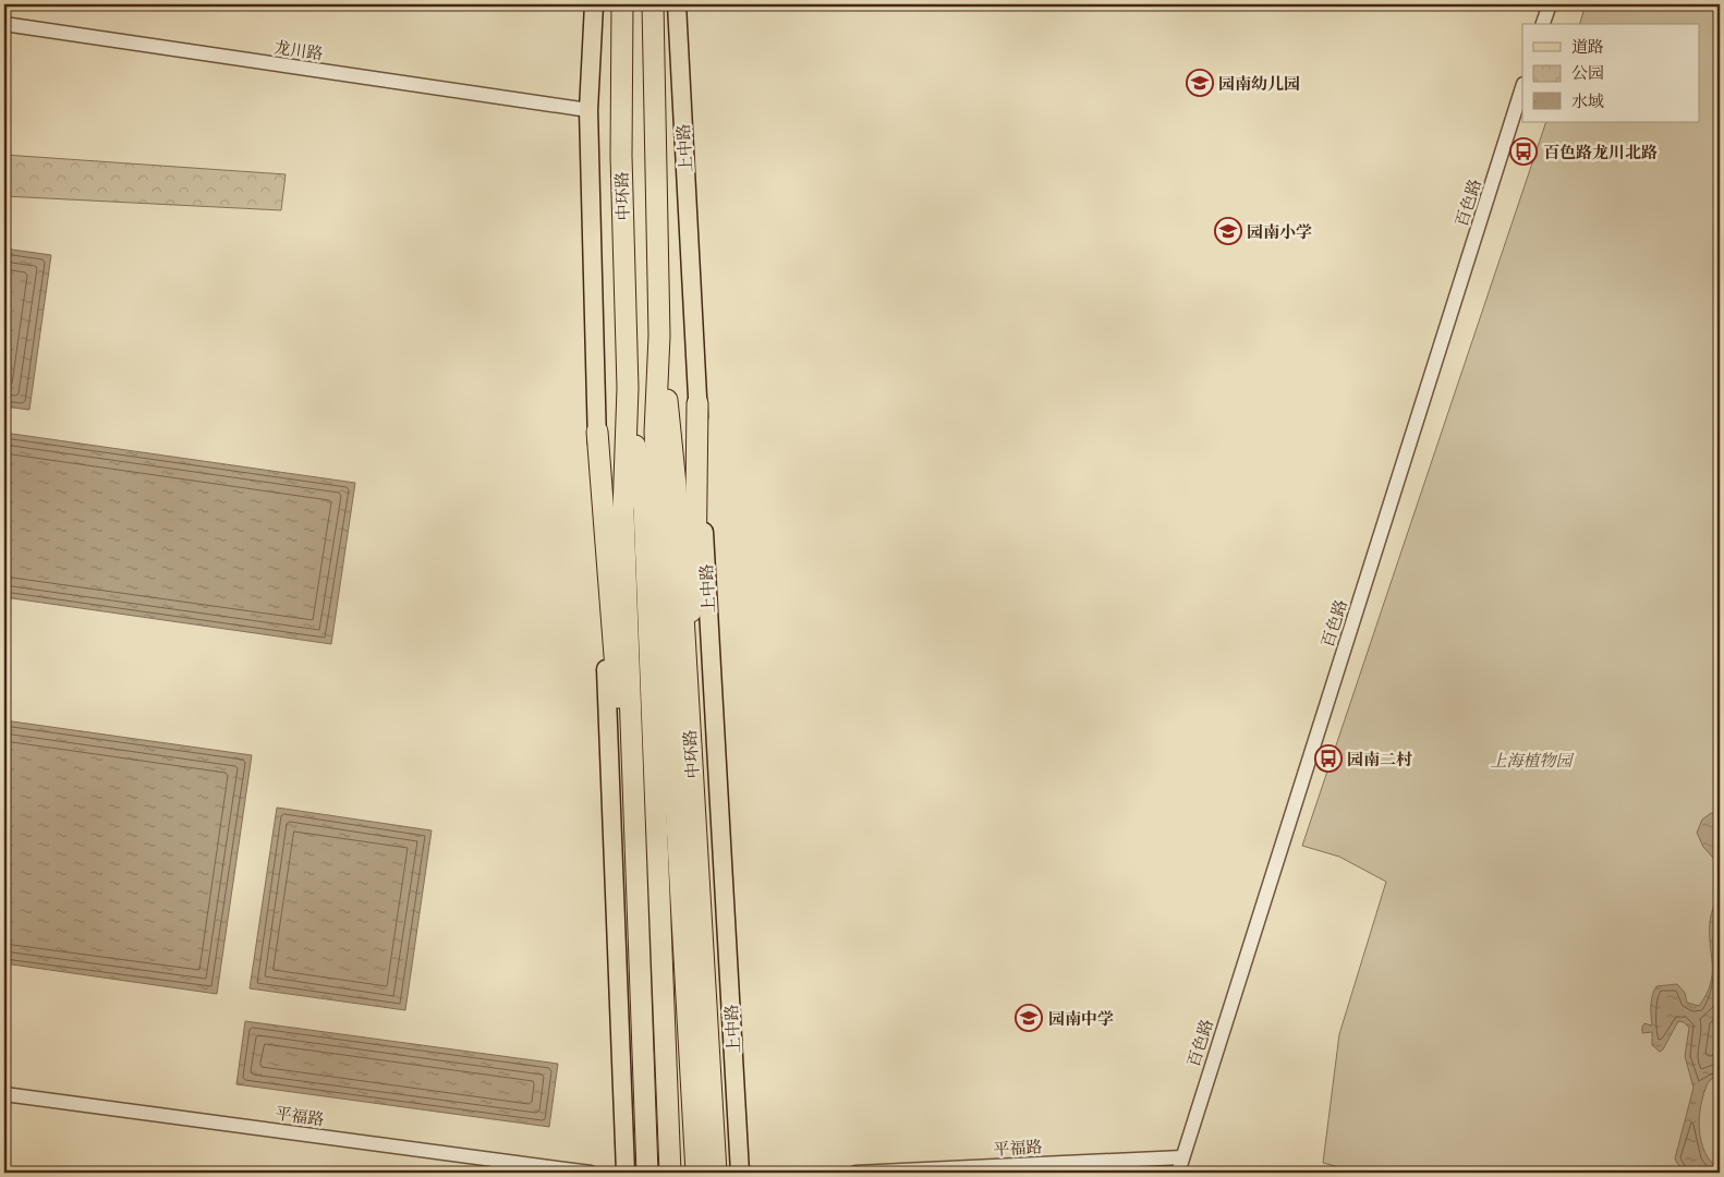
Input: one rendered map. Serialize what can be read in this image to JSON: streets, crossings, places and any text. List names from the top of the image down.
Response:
{
  "streets": {
    "highway": ["中环路"],
    "main road": ["上中路"],
    "street": ["龙川路", "百色路", "平福路"]
  },
  "crossings": [
    ["百色路", "平福路"]
  ],
  "parks": ["上海植物园"],
  "places": {
    "school or university": ["园南幼儿园", "园南小学", "园南中学"],
    "bus stop": ["百色路龙川北路", "园南二村"]
  },
  "legend": ["道路", "公园", "水域"]
}
